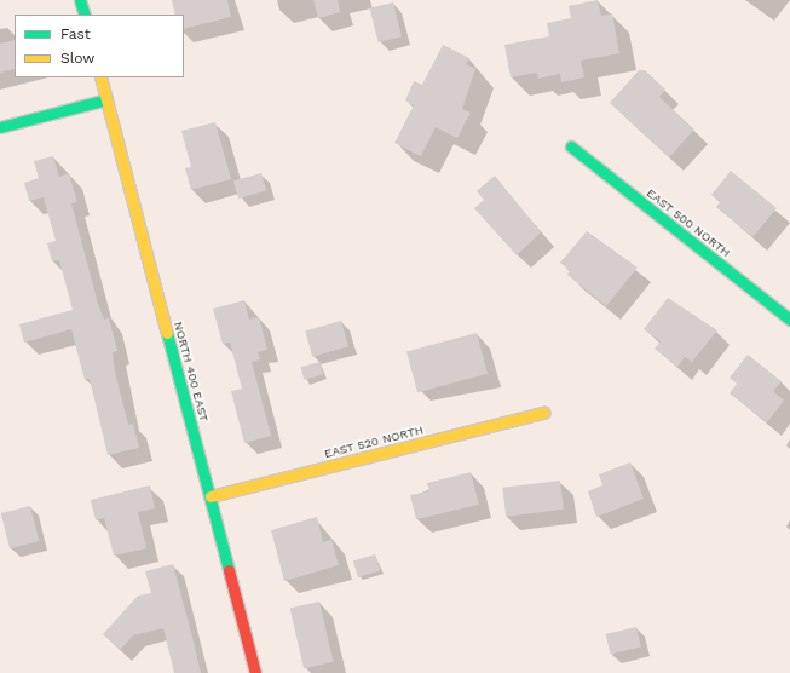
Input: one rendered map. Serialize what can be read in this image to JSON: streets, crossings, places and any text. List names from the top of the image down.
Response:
{
  "streets": {
    "street": ["EAST 500 NORTH", "NORTH 400 EAST", "EAST 520 NORTH"]
  },
  "crossings": [
    ["NORTH 400 EAST", "EAST 520 NORTH"]
  ],
  "legend": ["Fast", "Slow"]
}
